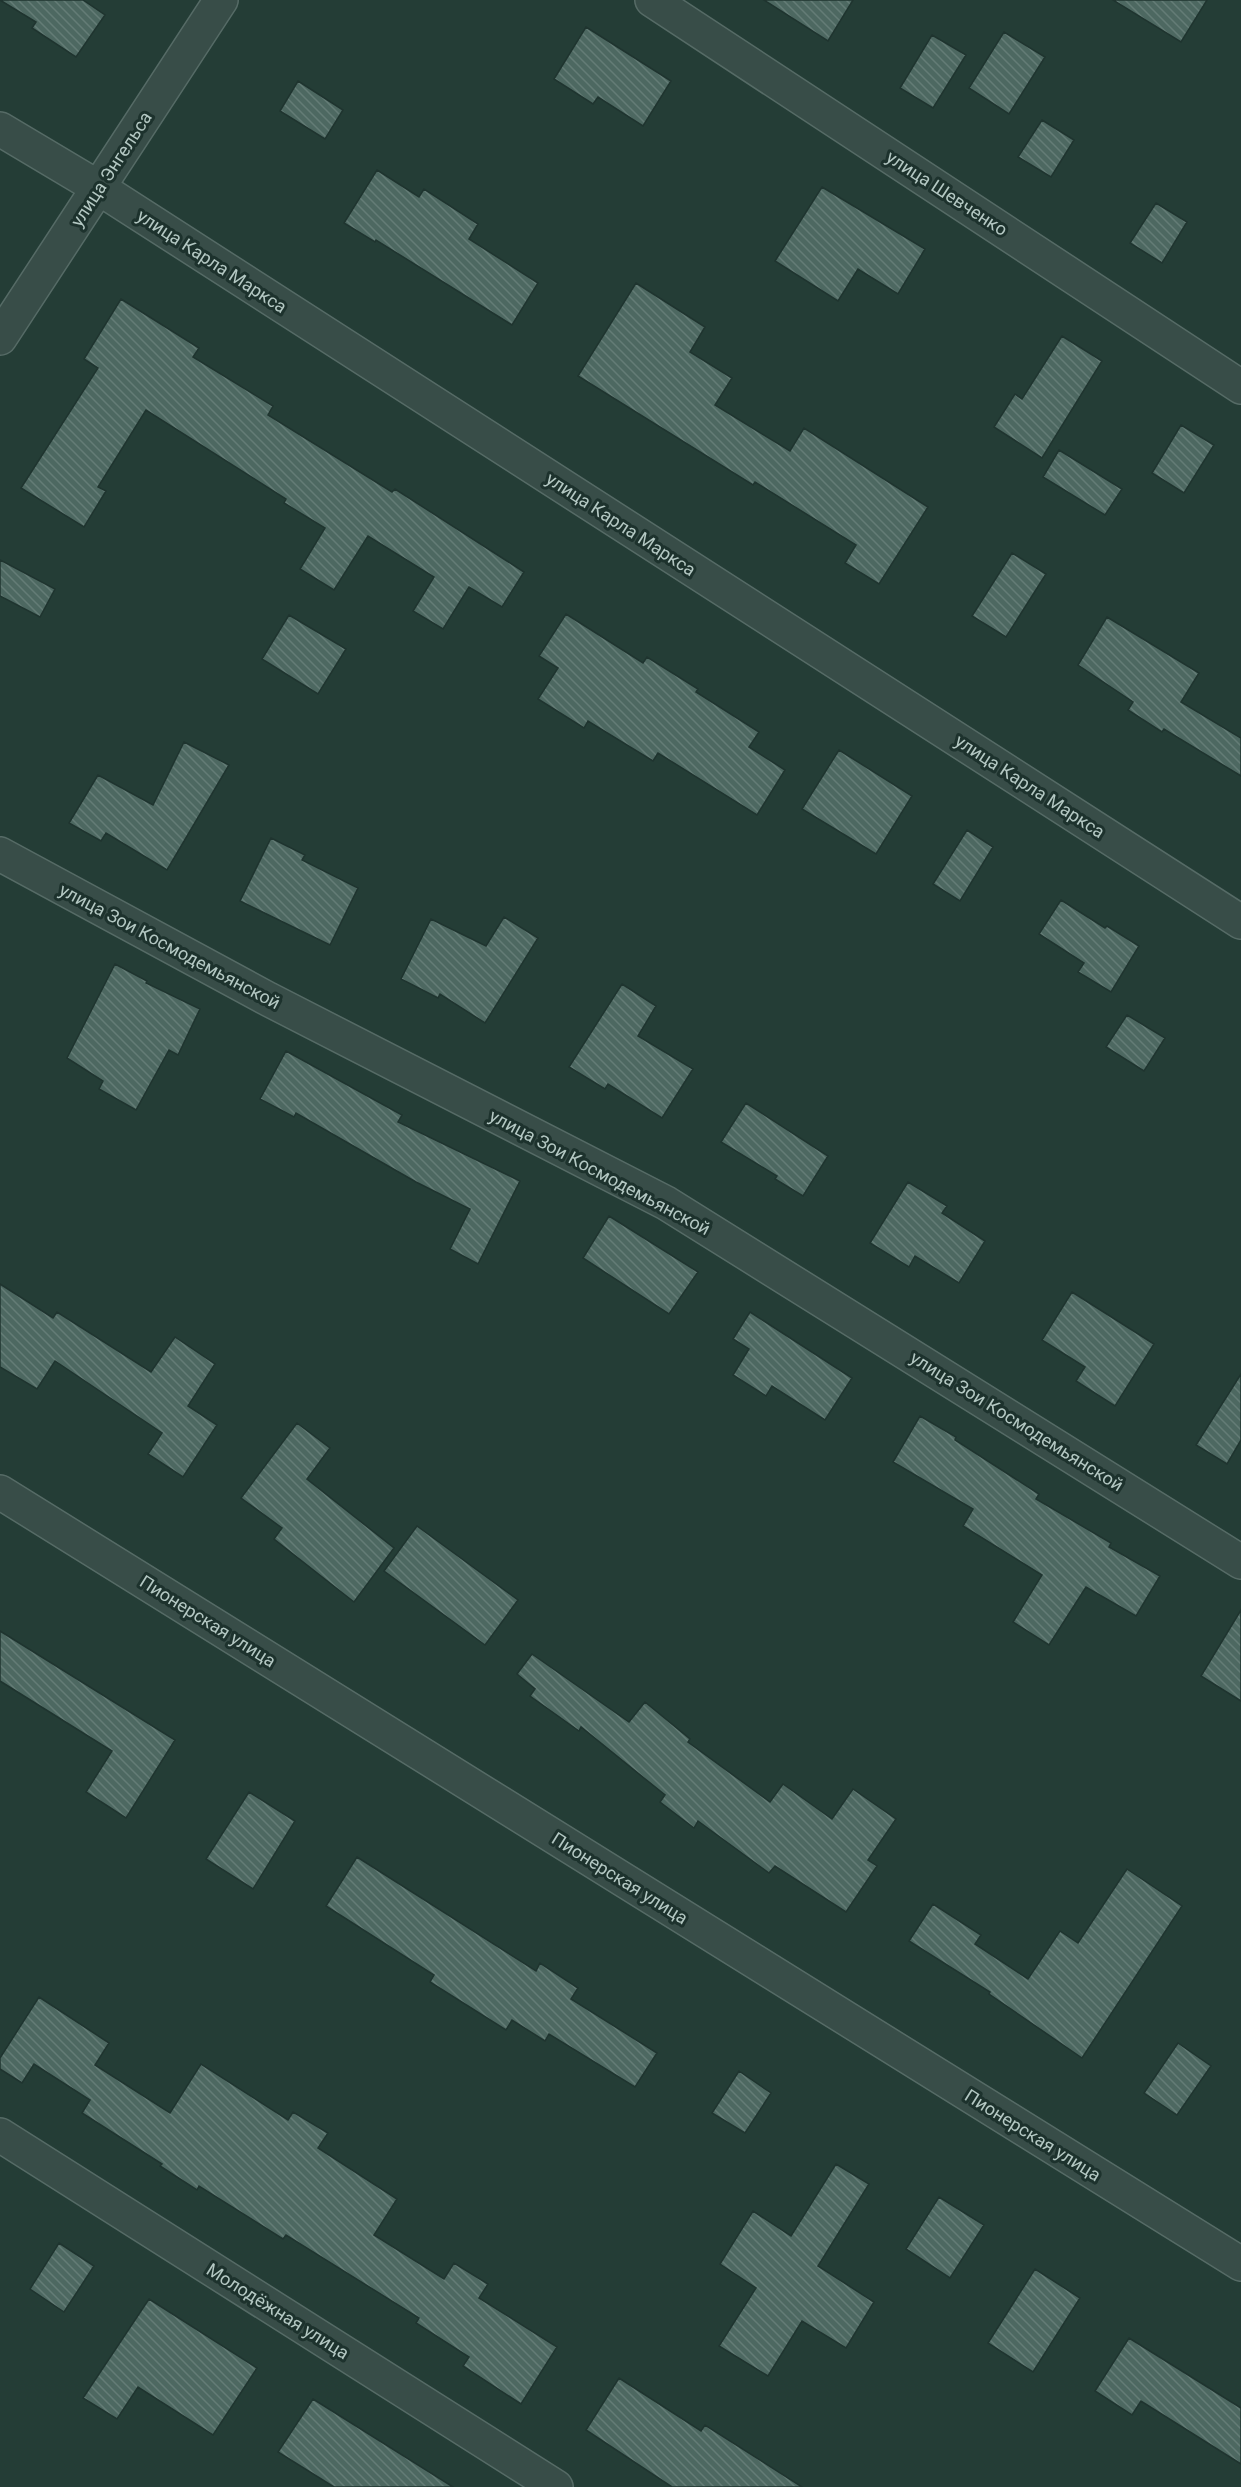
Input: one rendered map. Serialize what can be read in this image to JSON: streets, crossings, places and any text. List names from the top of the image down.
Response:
{
  "streets": {
    "street": [
      "улица Энгельса",
      "улица Шевченко",
      "улица Карла Маркса",
      "улица Зои Космодемьянской",
      "Пионерская улица",
      "Молодёжная улица"
    ]
  },
  "crossings": [
    ["улица Энгельса", "улица Карла Маркса"]
  ]
}
